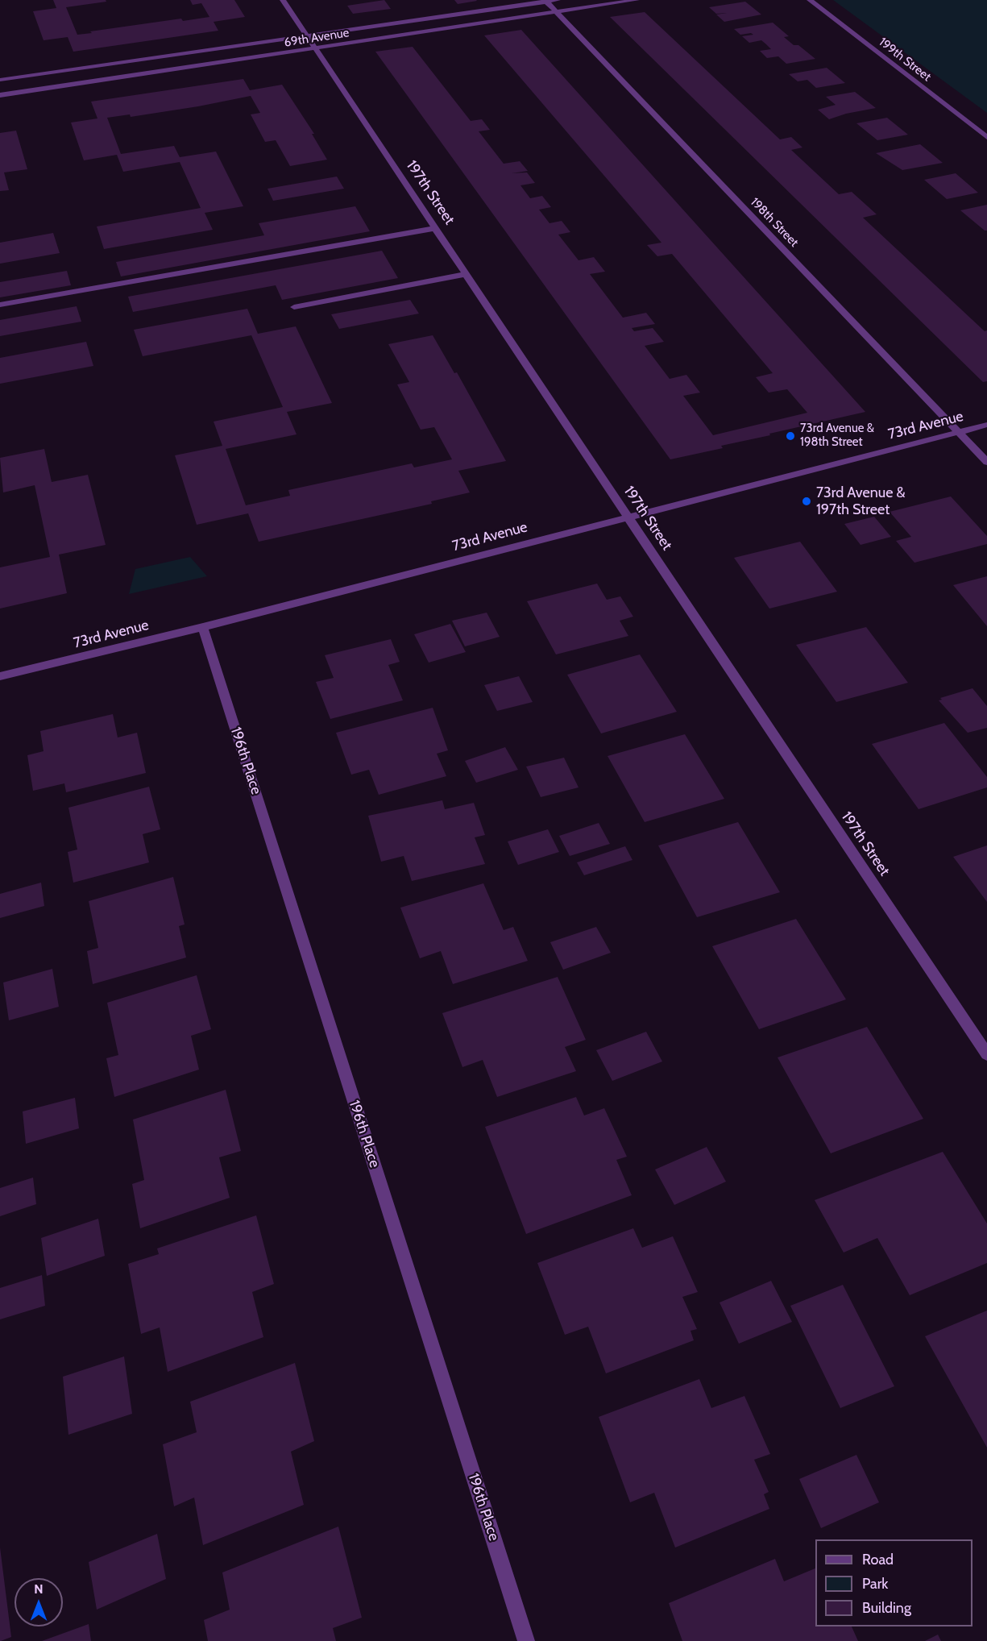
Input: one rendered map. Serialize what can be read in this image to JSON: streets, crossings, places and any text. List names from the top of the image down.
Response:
{
  "streets": {
    "street": [
      "69th Avenue",
      "199th Street",
      "197th Street",
      "198th Street",
      "73rd Avenue",
      "196th Place"
    ]
  },
  "crossings": [
    ["69th Avenue", "197th Street"],
    ["69th Avenue", "198th Street"],
    ["197th Street", "73rd Avenue"],
    ["198th Street", "73rd Avenue"],
    ["73rd Avenue", "196th Place"]
  ],
  "places": ["73rd Avenue & 198th Street", "73rd Avenue & 197th Street"],
  "legend": ["Road", "Park", "Building"],
  "north": "top"
}
